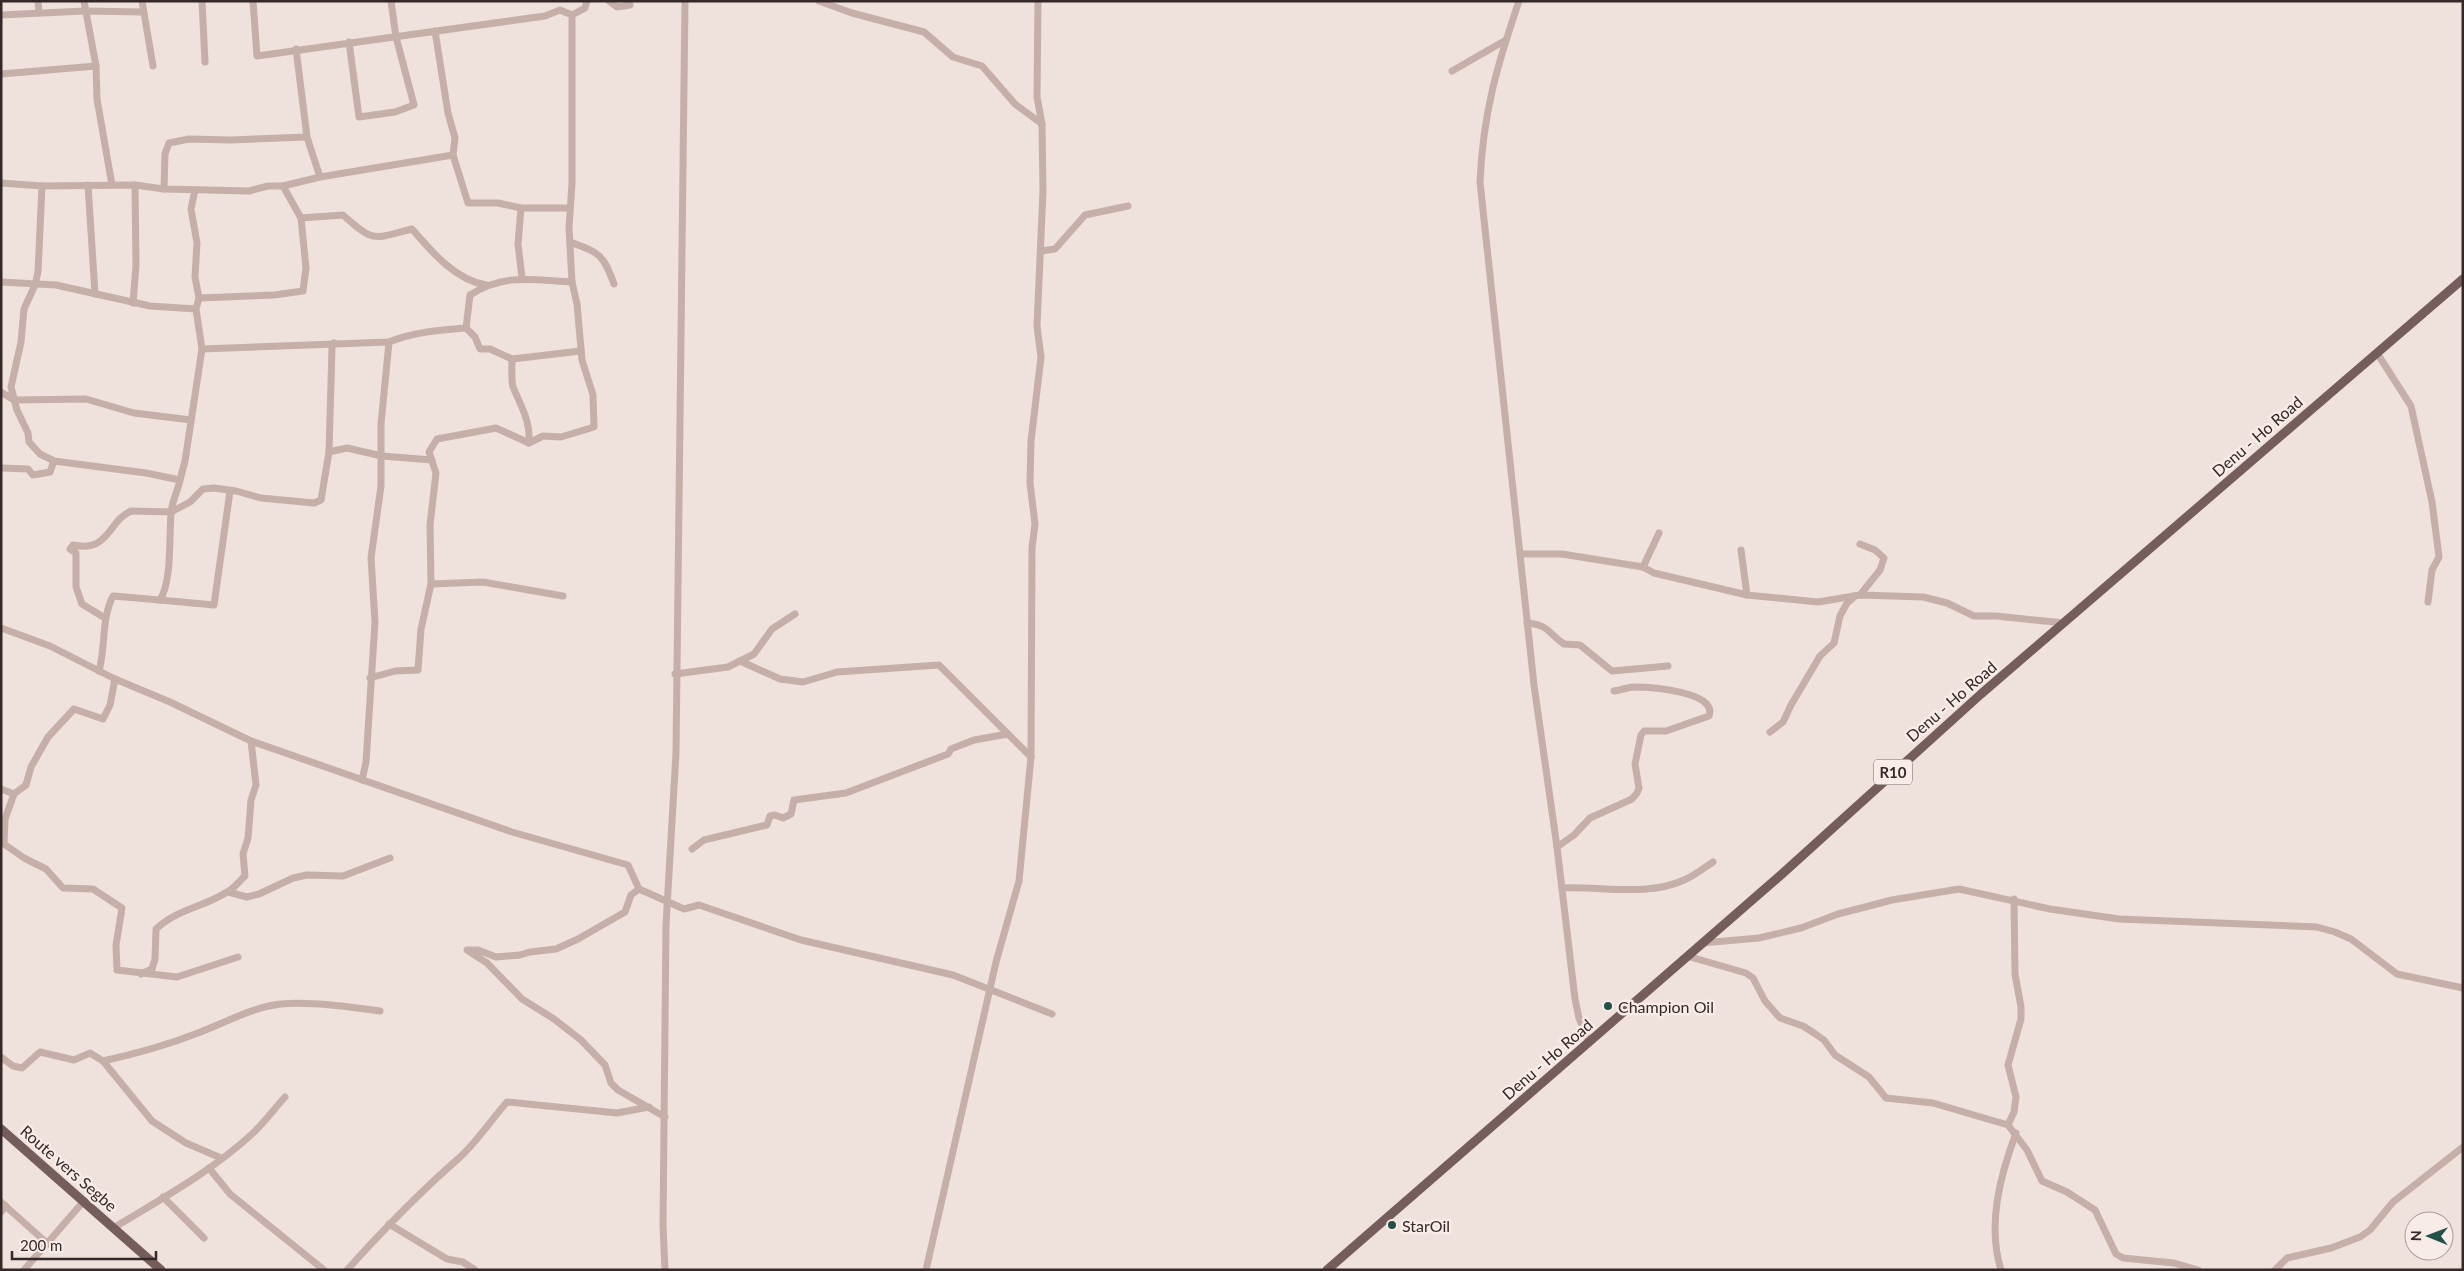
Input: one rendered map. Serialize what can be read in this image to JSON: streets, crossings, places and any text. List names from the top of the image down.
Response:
{
  "streets": {
    "main road": ["Denu - Ho Road", "R10", "Route vers Segbe"]
  },
  "places": ["Champion Oil", "StarOil"],
  "scale_bar": "200 m",
  "north": "left"
}
